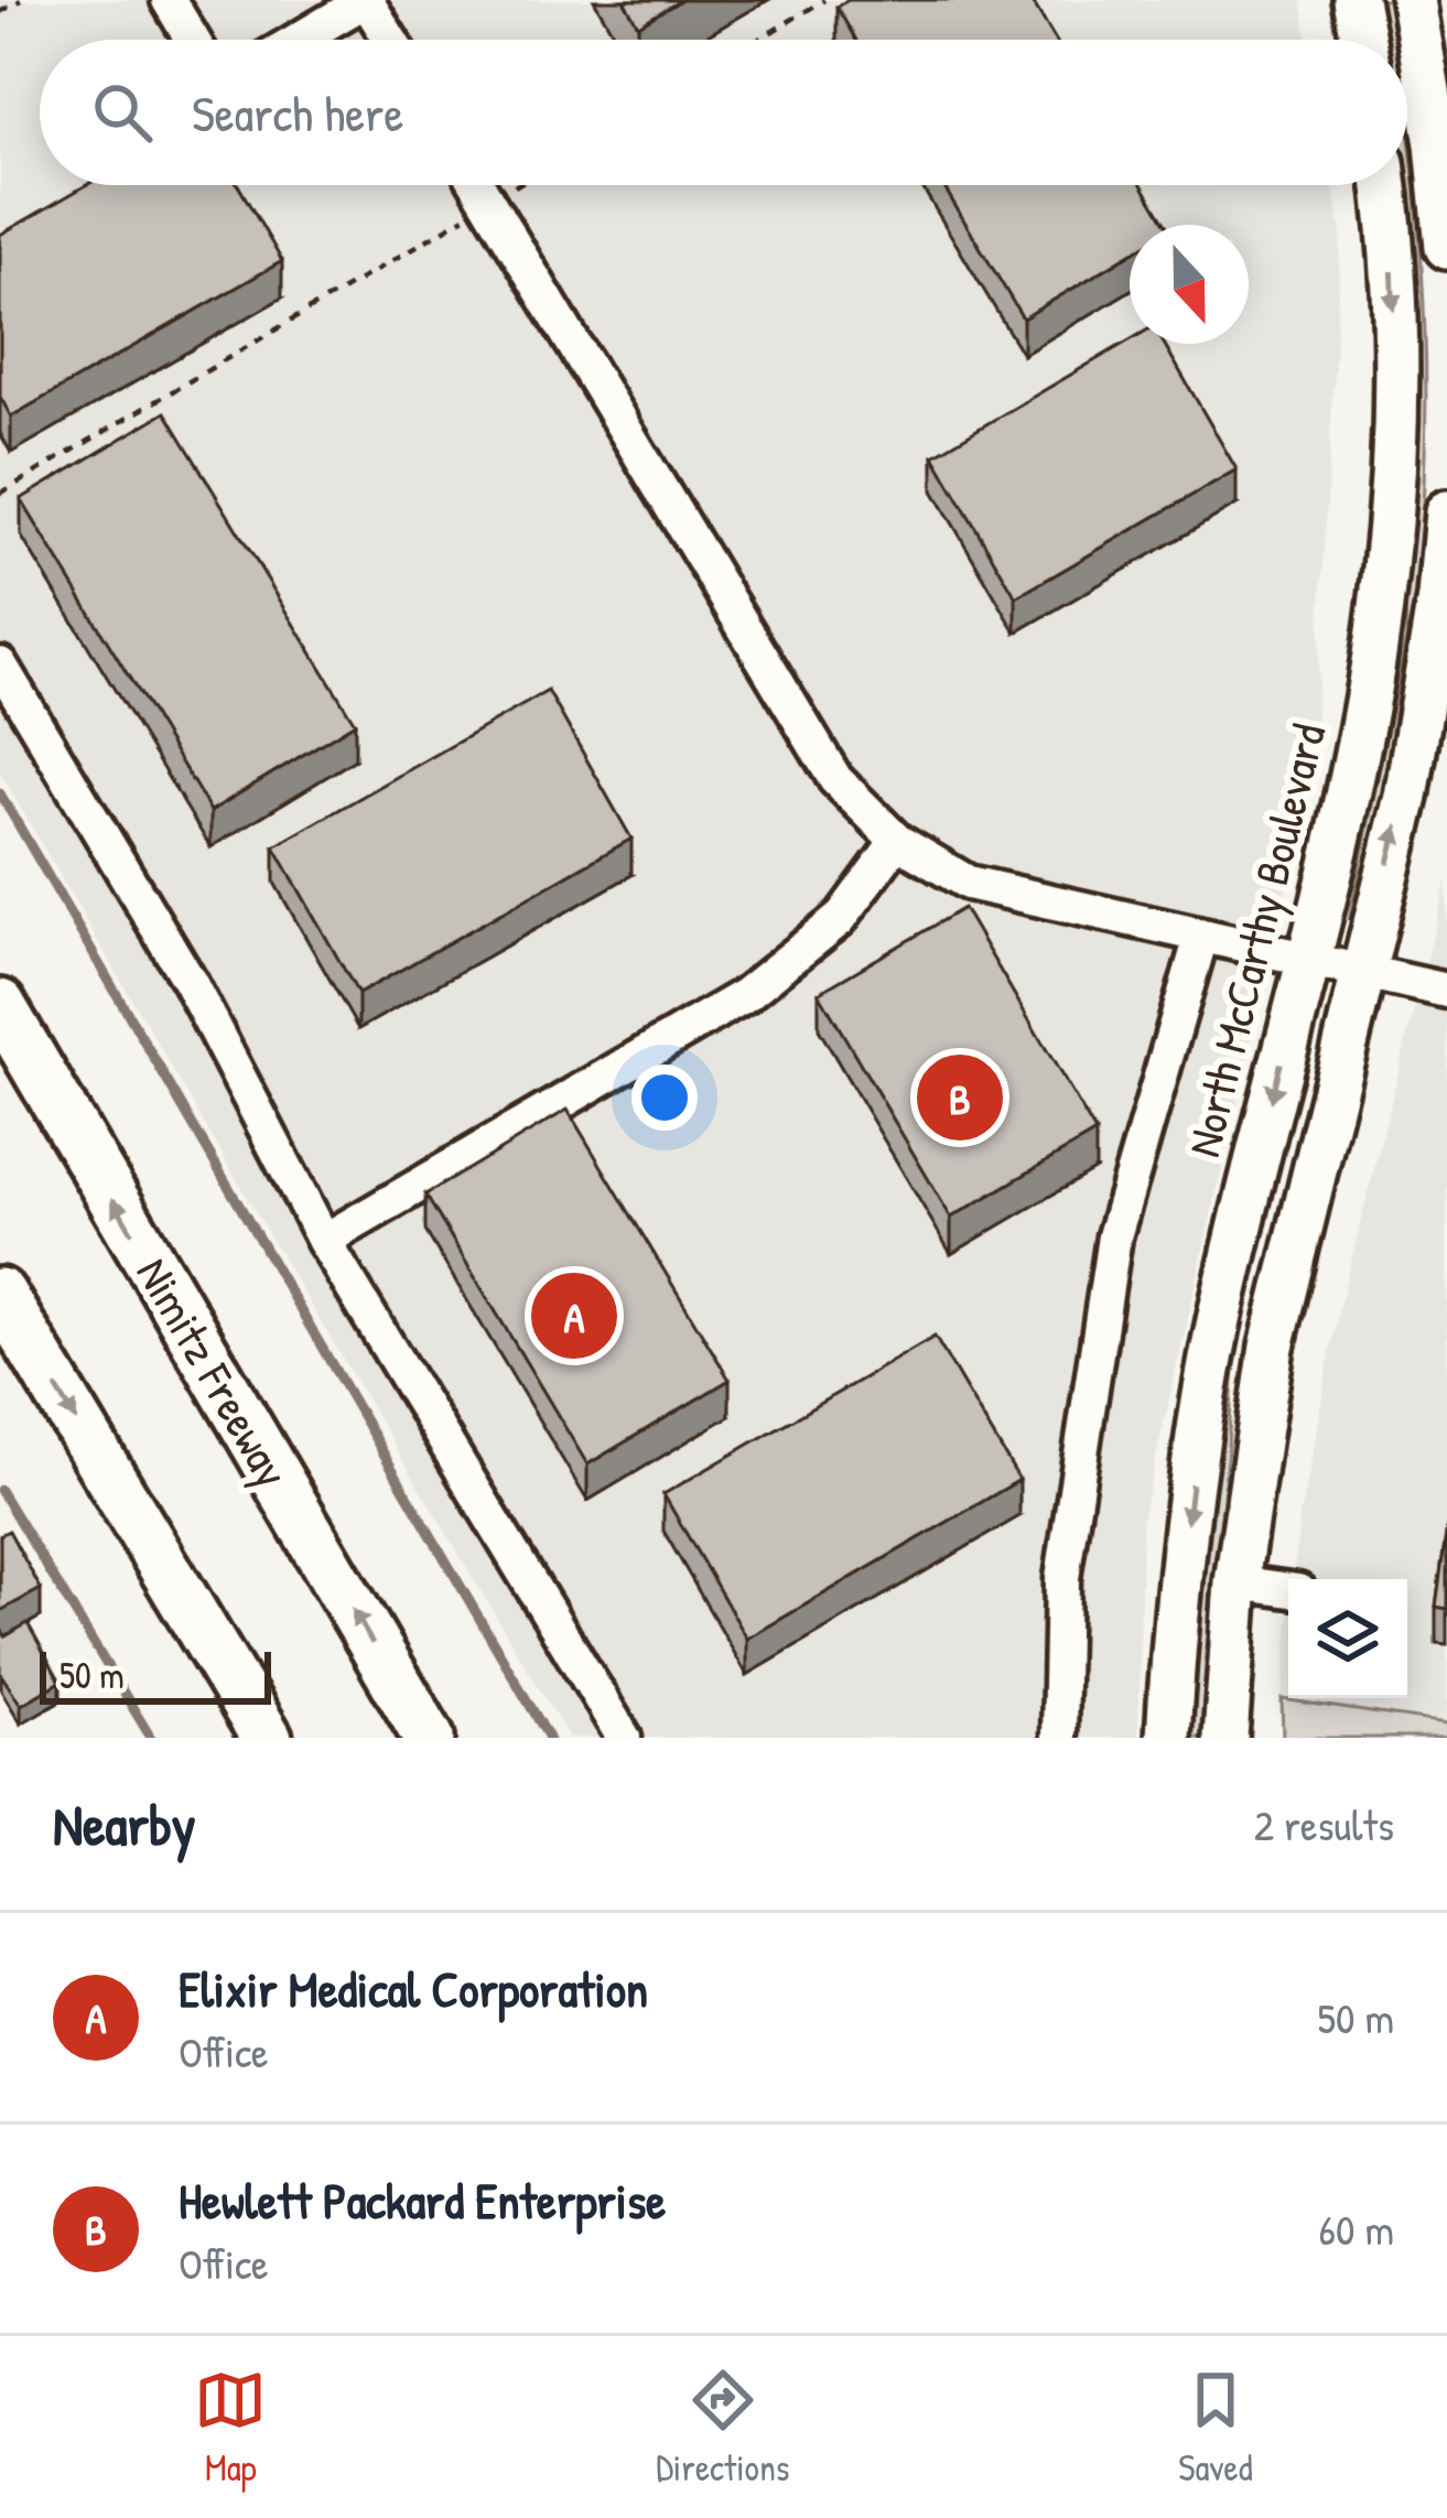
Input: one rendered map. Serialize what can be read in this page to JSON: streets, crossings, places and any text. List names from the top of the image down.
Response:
{
  "streets": {
    "highway": ["Nimitz Freeway"],
    "main road": ["North McCarthy Boulevard"]
  },
  "scale_bar": "50 m",
  "north": "bottom",
  "page": {
    "search": "Search here",
    "pins": ["B", "A"],
    "scale": "50 m",
    "heading": ["Nearby", "2 results"],
    "list": [
      {
        "mark": "A",
        "name": "Elixir Medical Corporation",
        "note": "Office",
        "value": "50 m"
      },
      {
        "mark": "B",
        "name": "Hewlett Packard Enterprise",
        "note": "Office",
        "value": "60 m"
      }
    ],
    "nav": ["Map", "Directions", "Saved"]
  }
}
